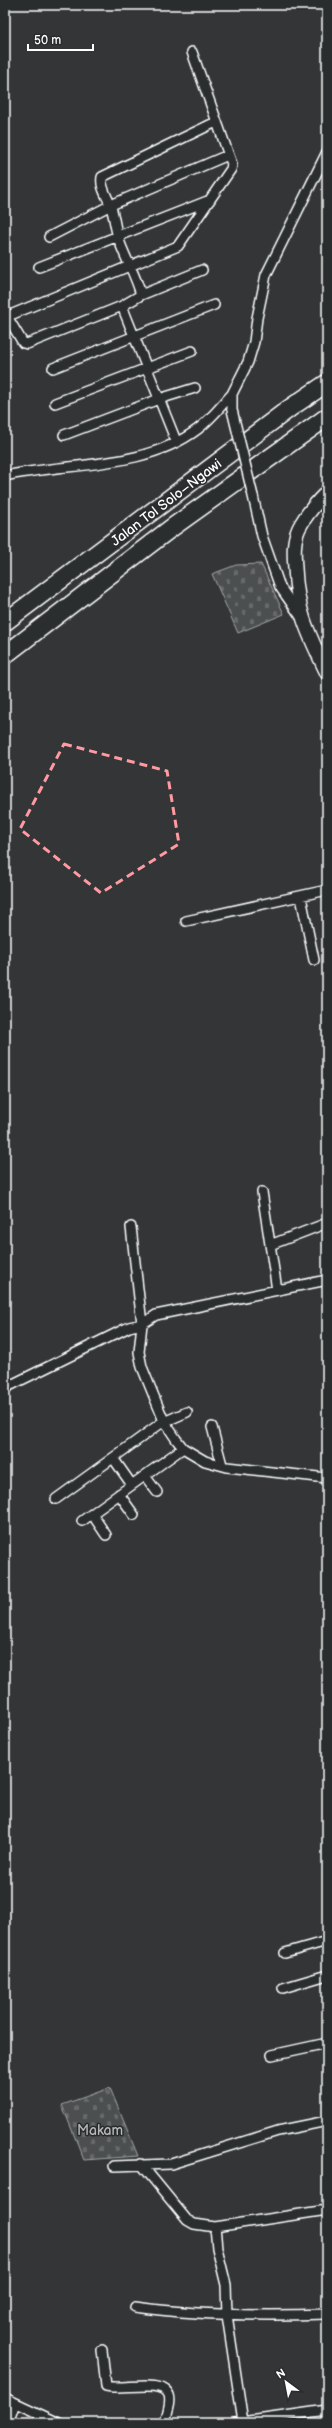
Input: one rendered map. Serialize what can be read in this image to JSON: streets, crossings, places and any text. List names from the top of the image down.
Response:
{
  "streets": {
    "highway": ["Jalan Tol Solo–Ngawi"]
  },
  "parks": ["Makam"],
  "scale_bar": "50 m",
  "north": "top left"
}
